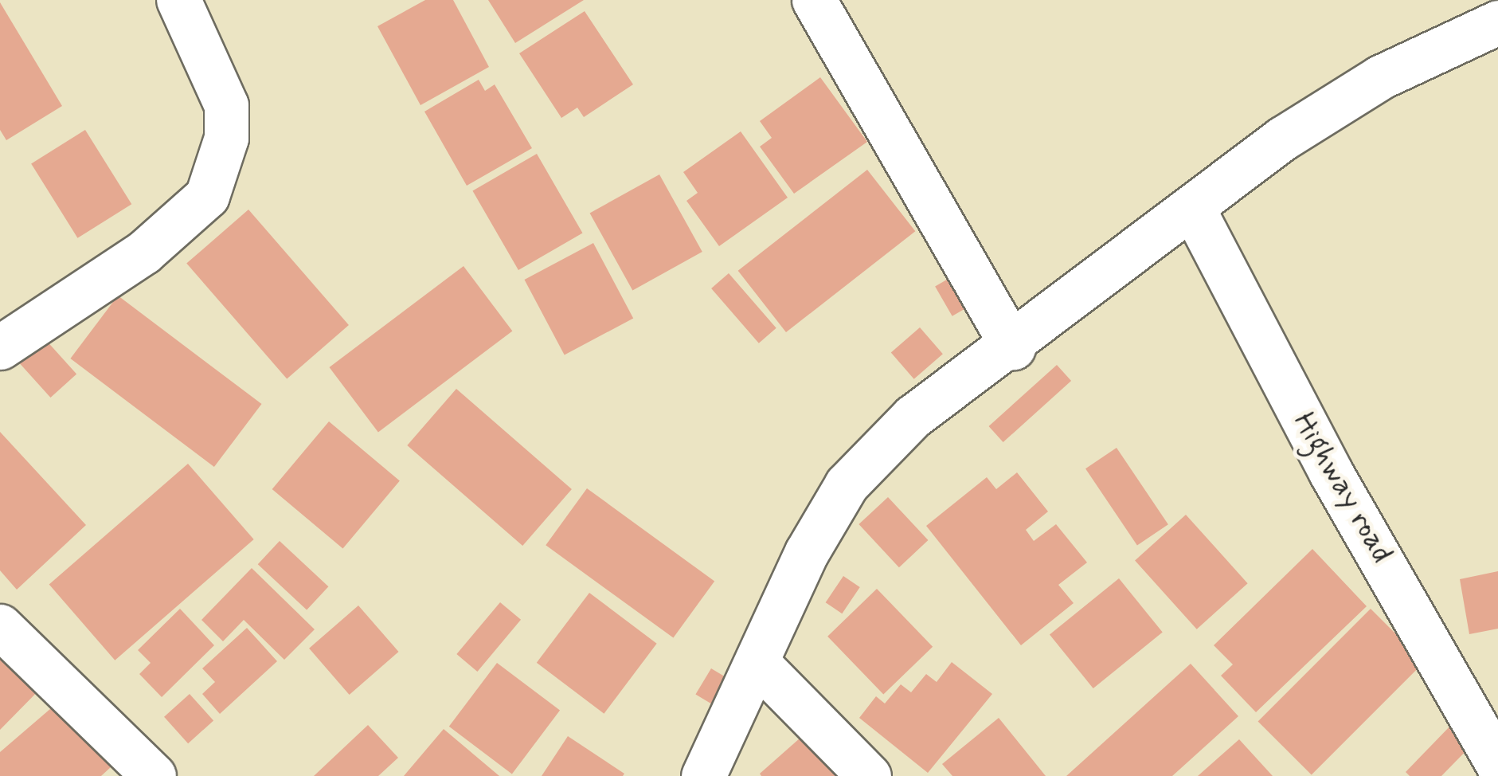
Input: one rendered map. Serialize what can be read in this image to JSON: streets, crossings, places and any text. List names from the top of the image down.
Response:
{
  "streets": {
    "street": ["Highway road"]
  }
}
